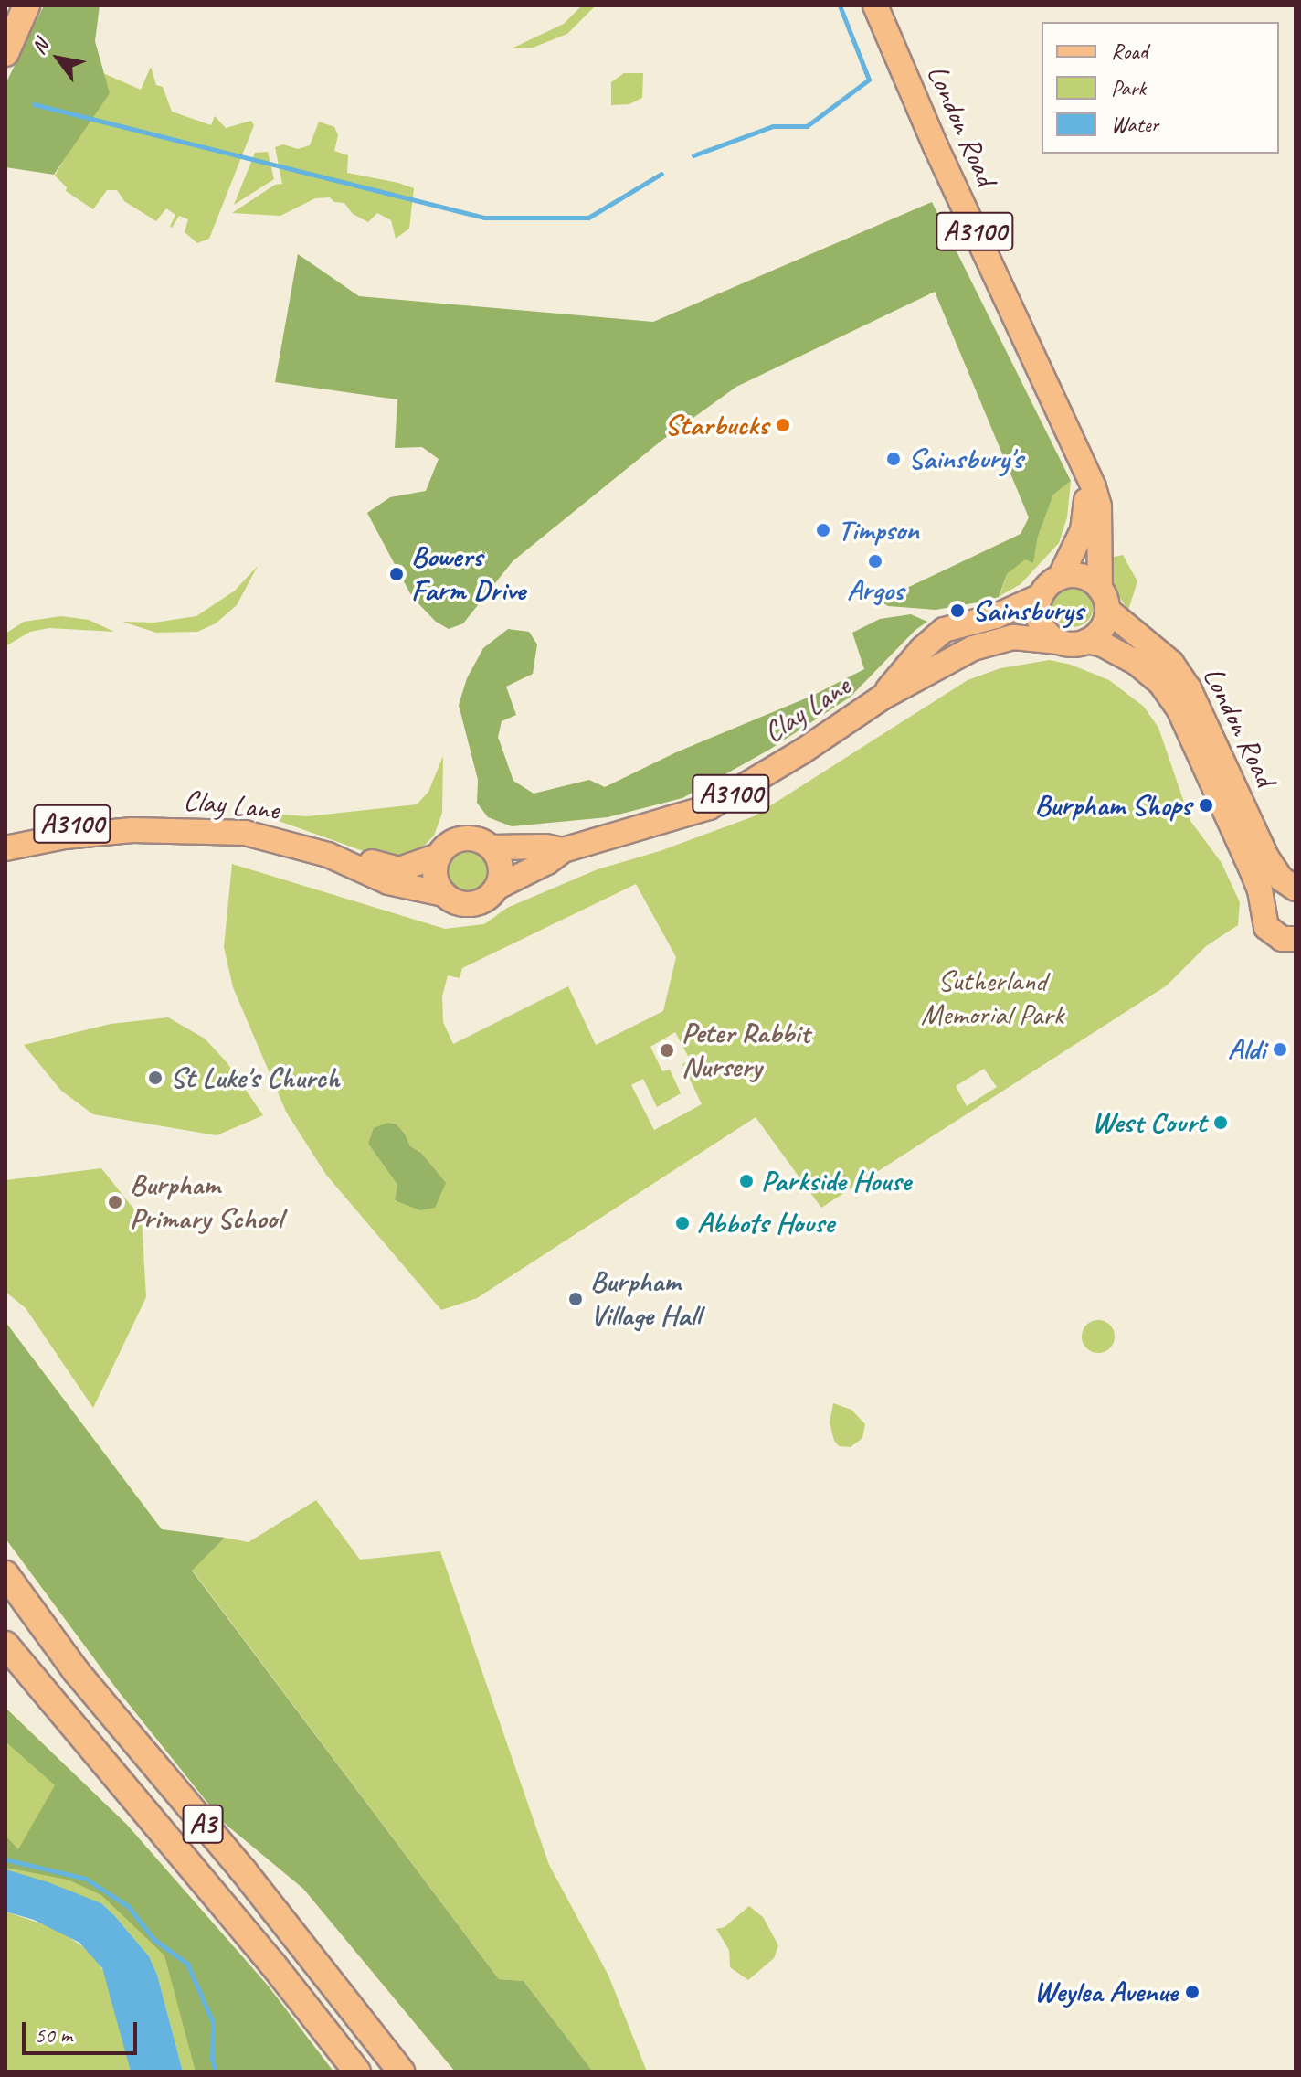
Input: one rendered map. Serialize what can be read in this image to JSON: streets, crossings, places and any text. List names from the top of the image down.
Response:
{
  "streets": {
    "highway": ["A3"],
    "main road": ["London Road", "A3100", "Clay Lane"]
  },
  "crossings": [
    ["London Road", "Clay Lane"]
  ],
  "parks": ["Sutherland Memorial Park"],
  "places": [
    "Starbucks",
    "Sainsbury's",
    "Timpson",
    "Argos",
    "Bowers Farm Drive",
    "Sainsburys",
    "Burpham Shops",
    "Aldi",
    "Peter Rabbit Nursery",
    "St Luke's Church",
    "West Court",
    "Parkside House",
    "Burpham Primary School",
    "Abbots House",
    "Burpham Village Hall",
    "Weylea Avenue"
  ],
  "legend": ["Road", "Park", "Water"],
  "scale_bar": "50 m",
  "north": "top left"
}
